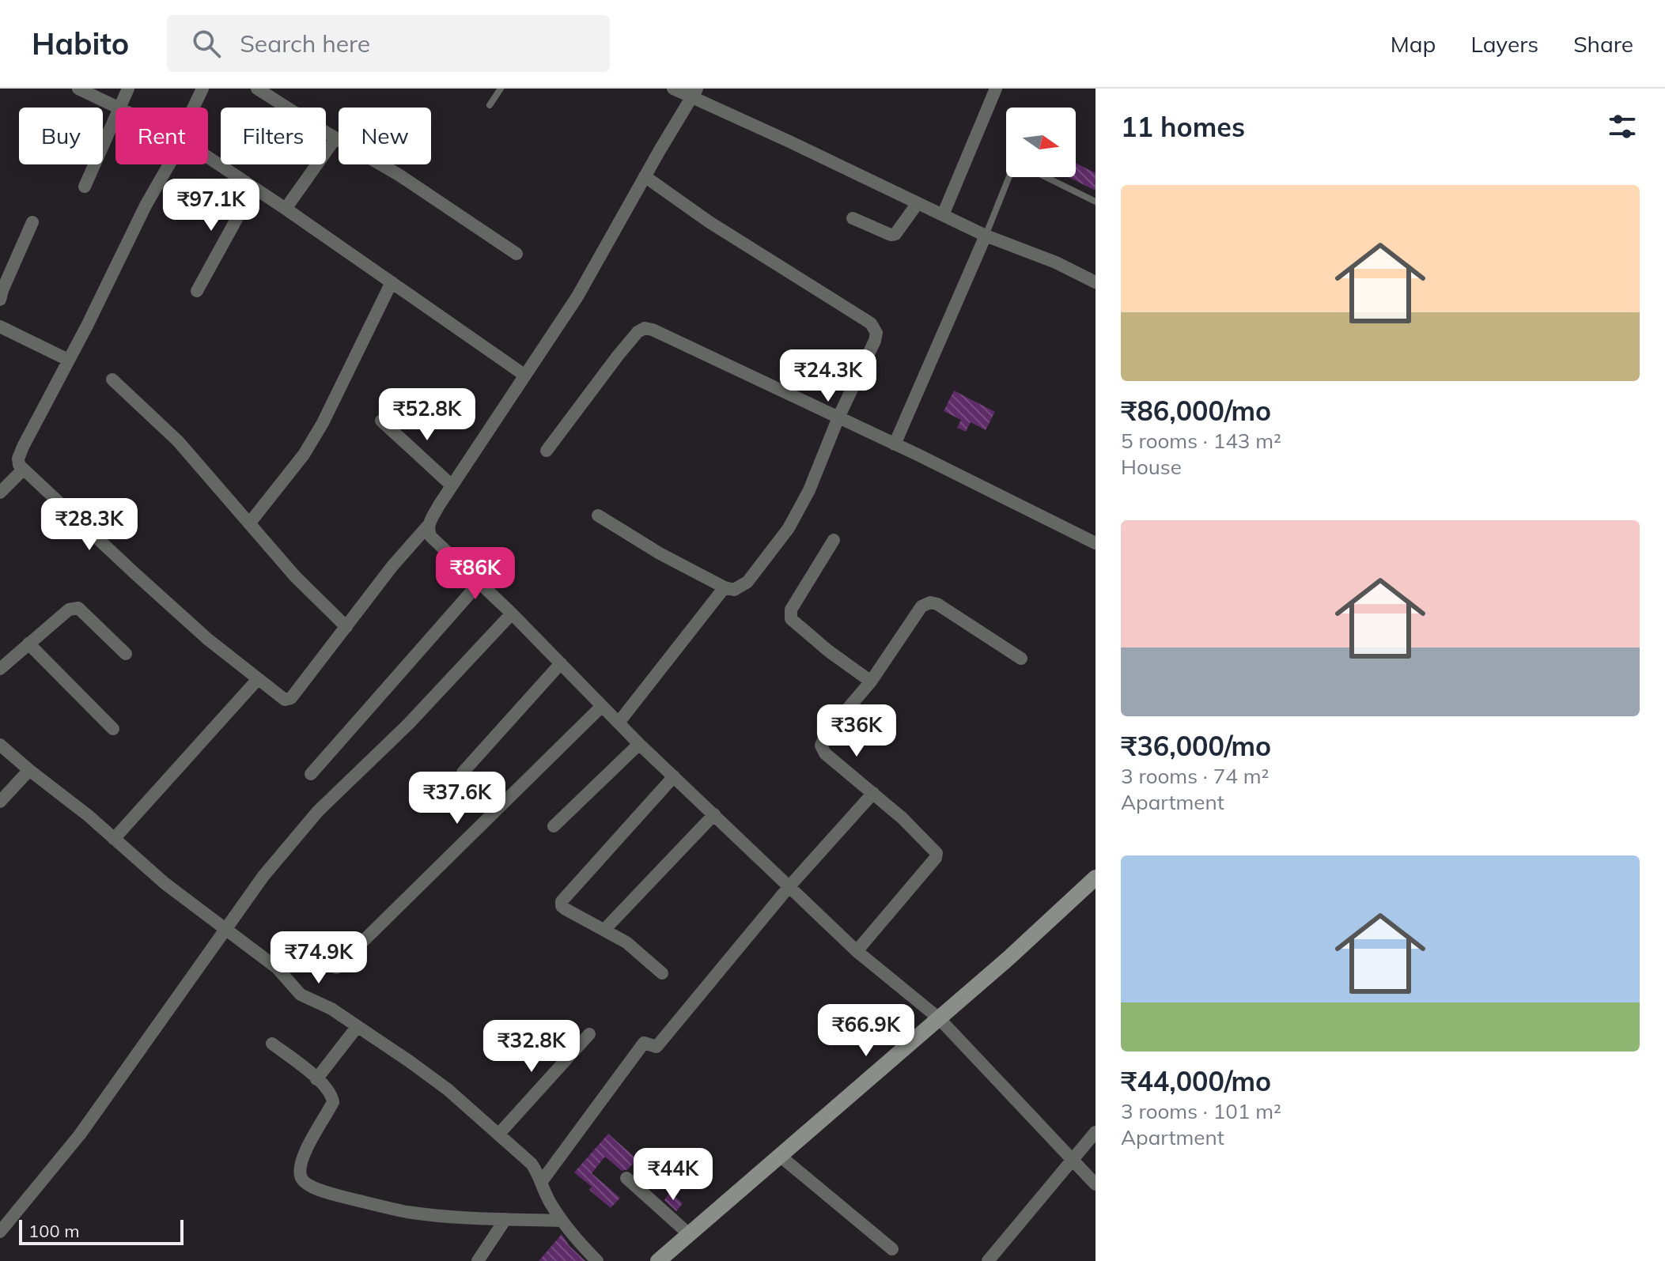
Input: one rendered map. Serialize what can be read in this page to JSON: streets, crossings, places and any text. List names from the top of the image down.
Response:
{
  "scale_bar": "100 m",
  "north": "right",
  "page": {
    "header": "Habito",
    "search": "Search here",
    "nav": ["Map", "Layers", "Share"],
    "heading": "11 homes",
    "chip": [
      "Buy",
      "Rent",
      "Filters",
      "New"
    ],
    "list": [
      {
        "name": "₹86,000/mo",
        "note": "5 rooms · 143 m² · House"
      },
      {
        "name": "₹36,000/mo",
        "note": "3 rooms · 74 m² · Apartment"
      },
      {
        "name": "₹44,000/mo",
        "note": "3 rooms · 101 m² · Apartment"
      }
    ],
    "price": [
      "₹97.1K",
      "₹24.3K",
      "₹52.8K",
      "₹28.3K",
      "₹86K",
      "₹36K",
      "₹37.6K",
      "₹74.9K",
      "₹66.9K",
      "₹32.8K",
      "₹44K"
    ],
    "scale": "100 m"
  }
}
